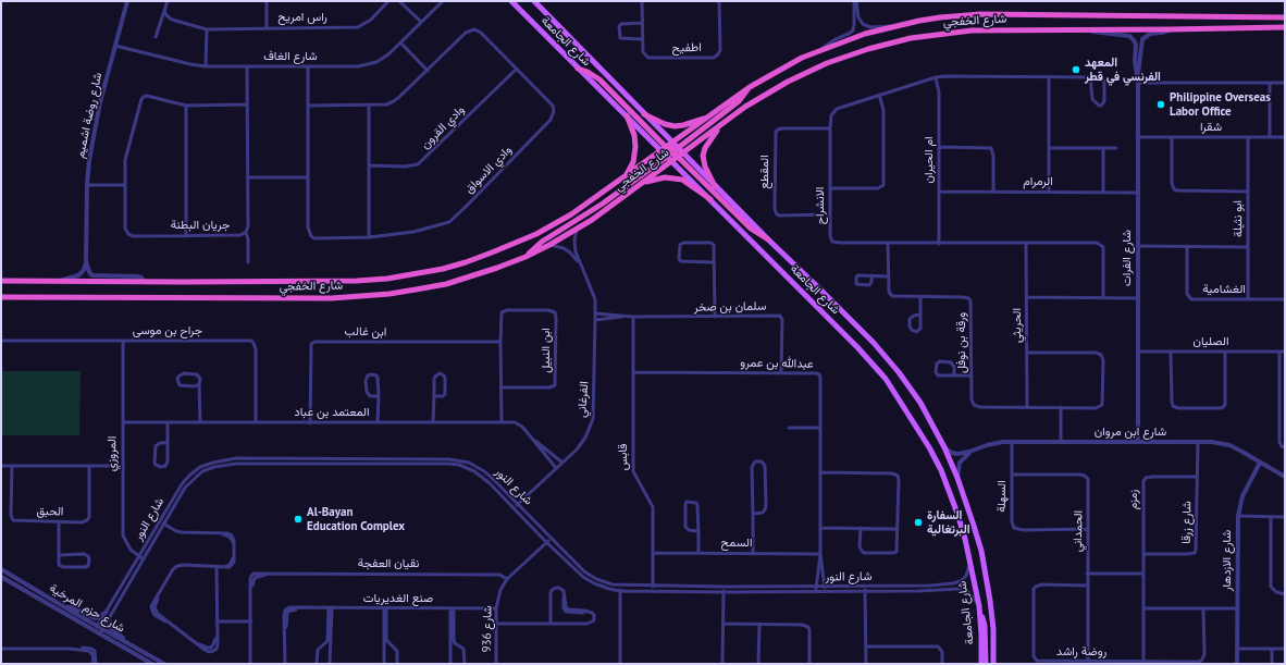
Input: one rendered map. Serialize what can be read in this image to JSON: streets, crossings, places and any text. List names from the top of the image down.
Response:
{
  "streets": {
    "highway": ["شارع الخفجي"],
    "main road": ["شارع الجامعة"],
    "street": [
      "راس امريح",
      "اطفيح",
      "شارع الغاف",
      "شارع روضة اشميم",
      "وادي القرون",
      "شقرا",
      "ام الحيران",
      "وادي الاسواق",
      "المقطع",
      "الرمرام",
      "الانشراح",
      "ابو نثيلة",
      "جريان البطنة",
      "شارع الفرات",
      "الغشامية",
      "سلمان بن صخر",
      "الحريثي",
      "جراح بن موسى",
      "ابن غالب",
      "الصليان",
      "ورقة بن نوفل",
      "ابن النبيل",
      "عبدالله بن عمرو",
      "الفرغاني",
      "المعتمد بن عباد",
      "شارع ابن مروان",
      "المروزي",
      "قابس",
      "شارع النور",
      "السهلة",
      "زمزم",
      "الحبق",
      "شارع زرقا",
      "الحمداني",
      "السمح",
      "شارع الازدهار",
      "نقيان العفجة",
      "صنع الغديريات",
      "شارع حزم المرخية",
      "شارع 936",
      "روضة راشد"
    ]
  },
  "crossings": [
    ["شارع الخفجي", "شارع الجامعة"],
    ["شارع الخفجي", "شارع الفرات"],
    ["شارع الخفجي", "الفرغاني"],
    ["شارع الجامعة", "شارع ابن مروان"],
    ["شارع الجامعة", "شارع النور"],
    ["شارع الغاف", "شارع روضة اشميم"],
    ["شارع الغاف", "وادي الاسواق"],
    ["شارع الغاف", "جريان البطنة"],
    ["وادي القرون", "وادي الاسواق"],
    ["شقرا", "ابو نثيلة"],
    ["شقرا", "شارع الفرات"],
    ["ام الحيران", "الرمرام"],
    ["ام الحيران", "الانشراح"],
    ["المقطع", "الانشراح"],
    ["الرمرام", "شارع الفرات"],
    ["الانشراح", "الحريثي"],
    ["الانشراح", "ورقة بن نوفل"],
    ["ابو نثيلة", "الغشامية"],
    ["شارع الفرات", "الصليان"],
    ["شارع الفرات", "شارع ابن مروان"],
    ["سلمان بن صخر", "عبدالله بن عمرو"],
    ["سلمان بن صخر", "الفرغاني"],
    ["سلمان بن صخر", "قابس"],
    ["الحريثي", "ورقة بن نوفل"],
    ["جراح بن موسى", "المعتمد بن عباد"],
    ["جراح بن موسى", "المروزي"],
    ["ابن غالب", "ابن النبيل"],
    ["ابن غالب", "المعتمد بن عباد"],
    ["ابن النبيل", "المعتمد بن عباد"],
    ["عبدالله بن عمرو", "قابس"],
    ["عبدالله بن عمرو", "شارع النور"],
    ["عبدالله بن عمرو", "السمح"],
    ["الفرغاني", "المعتمد بن عباد"],
    ["الفرغاني", "شارع النور"],
    ["المعتمد بن عباد", "المروزي"],
    ["شارع ابن مروان", "السهلة"],
    ["شارع ابن مروان", "شارع زرقا"],
    ["شارع ابن مروان", "شارع الازدهار"],
    ["المروزي", "شارع النور"],
    ["قابس", "شارع النور"],
    ["قابس", "السمح"],
    ["شارع النور", "شارع حزم المرخية"],
    ["شارع النور", "شارع 936"],
    ["السهلة", "الحمداني"],
    ["زمزم", "شارع زرقا"],
    ["زمزم", "روضة راشد"],
    ["الحمداني", "روضة راشد"],
    ["نقيان العفجة", "شارع 936"],
    ["صنع الغديريات", "شارع 936"]
  ],
  "places": [
    "المعهد الفرنسي في قطر",
    "Philippine Overseas Labor Office",
    "Al-Bayan Education Complex",
    "السفارة البرتغالية"
  ]
}
